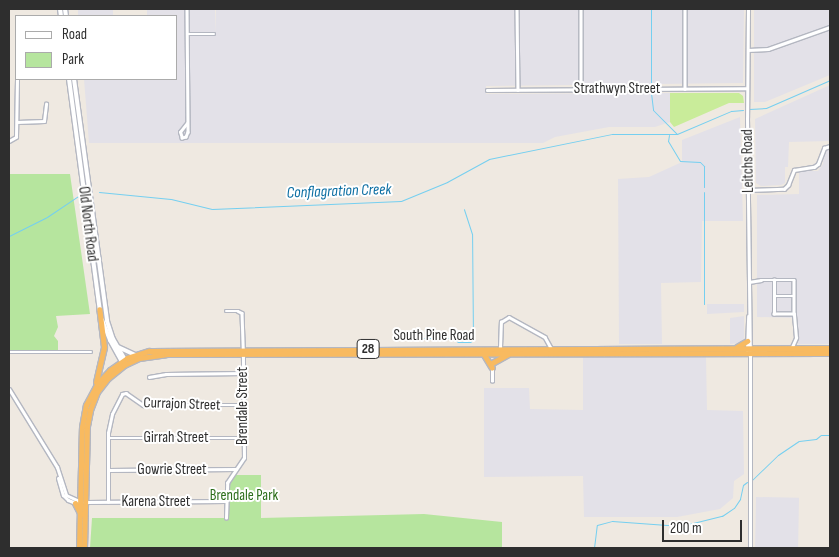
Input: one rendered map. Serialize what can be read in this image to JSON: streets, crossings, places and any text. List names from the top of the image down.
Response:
{
  "streets": {
    "highway": ["South Pine Road", "28"],
    "main road": ["Old North Road"],
    "street": [
      "Strathwyn Street",
      "Leitchs Road",
      "Currajon Street",
      "Brendale Street",
      "Girrah Street",
      "Gowrie Street",
      "Karena Street"
    ]
  },
  "crossings": [
    ["Strathwyn Street", "Leitchs Road"],
    ["Leitchs Road", "South Pine Road"],
    ["Old North Road", "South Pine Road"],
    ["South Pine Road", "Brendale Street"],
    ["South Pine Road", "Karena Street"],
    ["Currajon Street", "Brendale Street"],
    ["Currajon Street", "Girrah Street"],
    ["Brendale Street", "Girrah Street"],
    ["Brendale Street", "Gowrie Street"],
    ["Brendale Street", "Karena Street"]
  ],
  "water": ["Conflagration Creek"],
  "parks": ["Brendale Park"],
  "legend": ["Road", "Park"],
  "scale_bar": "200 m"
}
